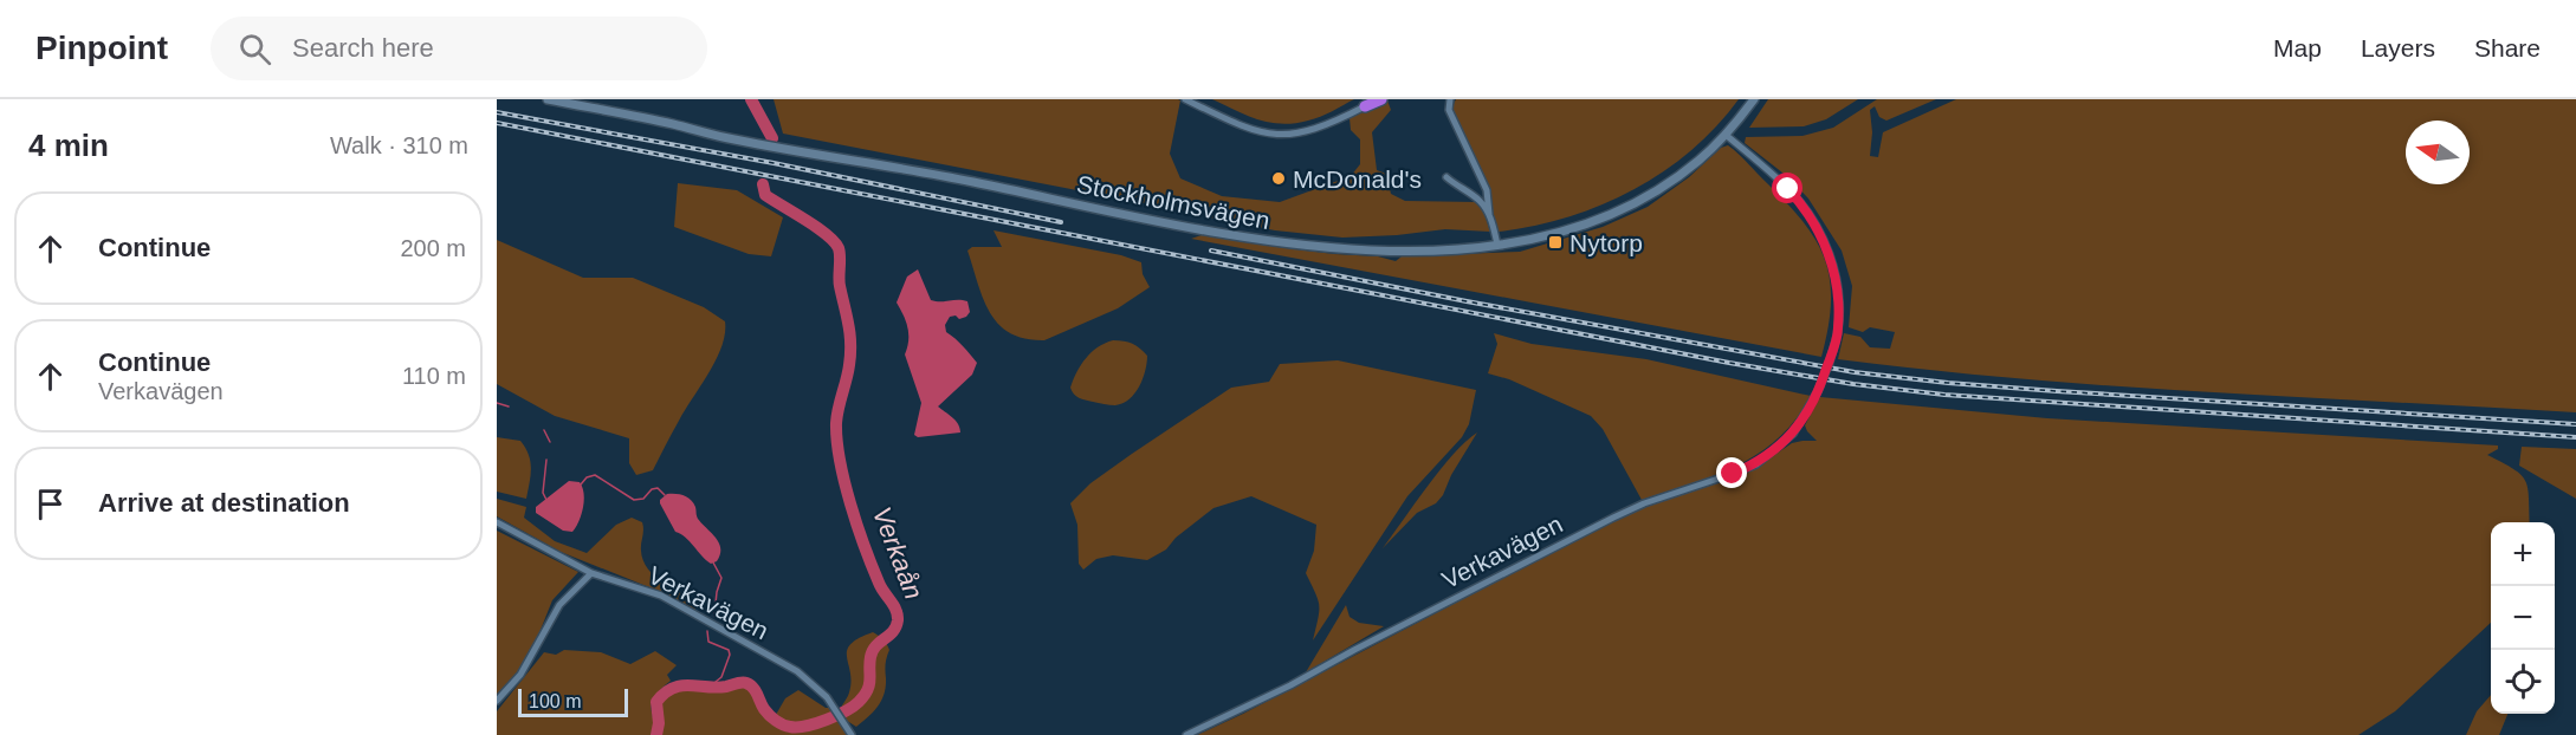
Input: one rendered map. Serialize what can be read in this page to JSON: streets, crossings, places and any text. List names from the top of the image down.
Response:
{
  "streets": {
    "street": ["Stockholmsvägen", "Verkavägen"]
  },
  "crossings": [
    ["Stockholmsvägen", "Verkavägen"]
  ],
  "water": ["Verkaån"],
  "places": {
    "other": ["McDonald's"],
    "transit": ["Nytorp"]
  },
  "scale_bar": "100 m",
  "north": "left",
  "page": {
    "header": "Pinpoint",
    "search": "Search here",
    "nav": ["Map", "Layers", "Share"],
    "heading": ["4 min", "Walk · 310 m"],
    "list": [
      ["Continue", "200 m"],
      ["Continue", "Verkavägen", "110 m"],
      "Arrive at destination"
    ],
    "map_buttons": ["+", "−"],
    "scale": "100 m"
  }
}
